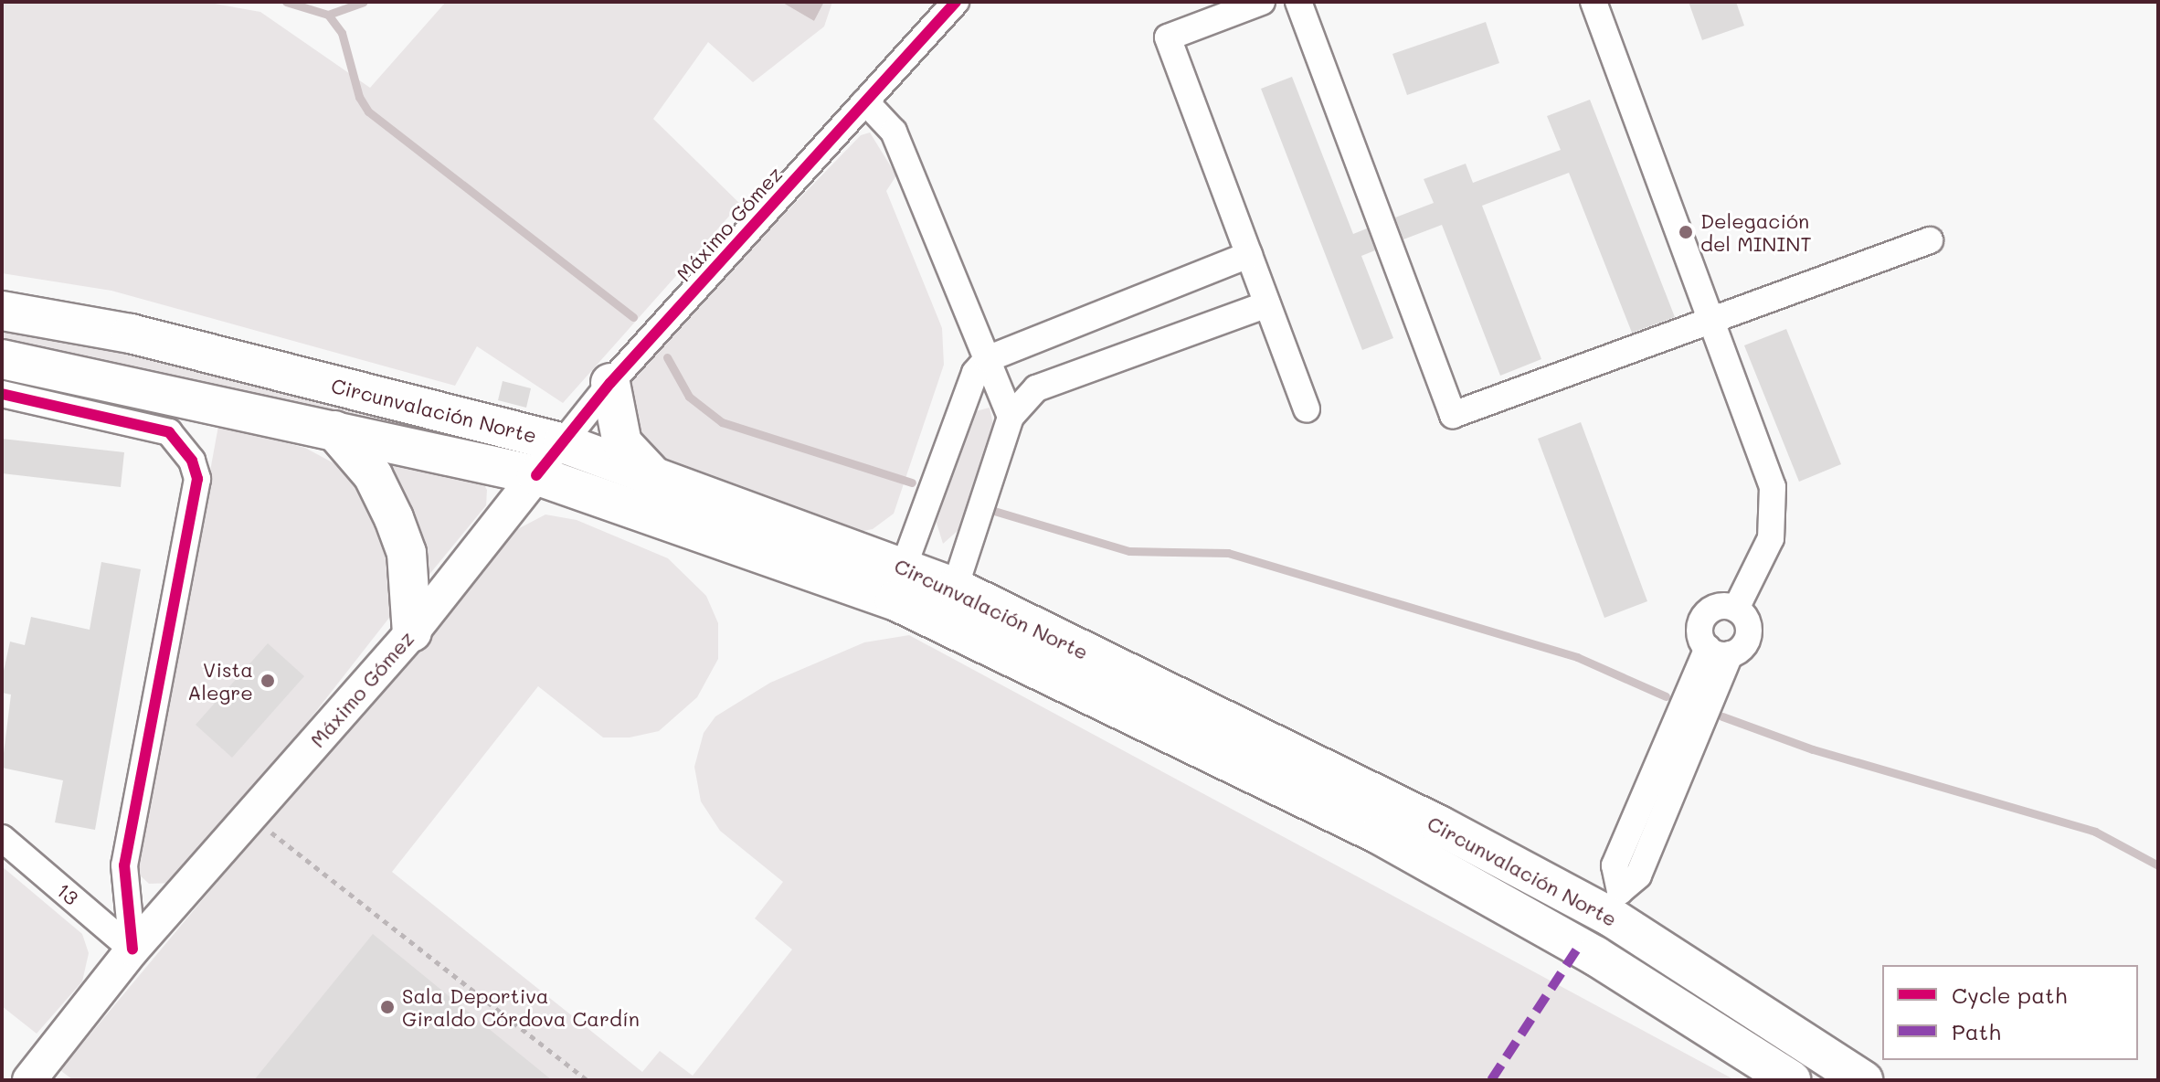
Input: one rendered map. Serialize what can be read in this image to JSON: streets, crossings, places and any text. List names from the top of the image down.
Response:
{
  "streets": {
    "highway": ["Circunvalación Norte"],
    "main road": ["Máximo Gómez"],
    "street": ["13"]
  },
  "crossings": [
    ["Máximo Gómez", "Circunvalación Norte"],
    ["Máximo Gómez", "13"]
  ],
  "places": ["Delegación del MININT", "Vista Alegre", "Sala Deportiva Giraldo Córdova Cardín"],
  "legend": ["Cycle path", "Path"]
}
